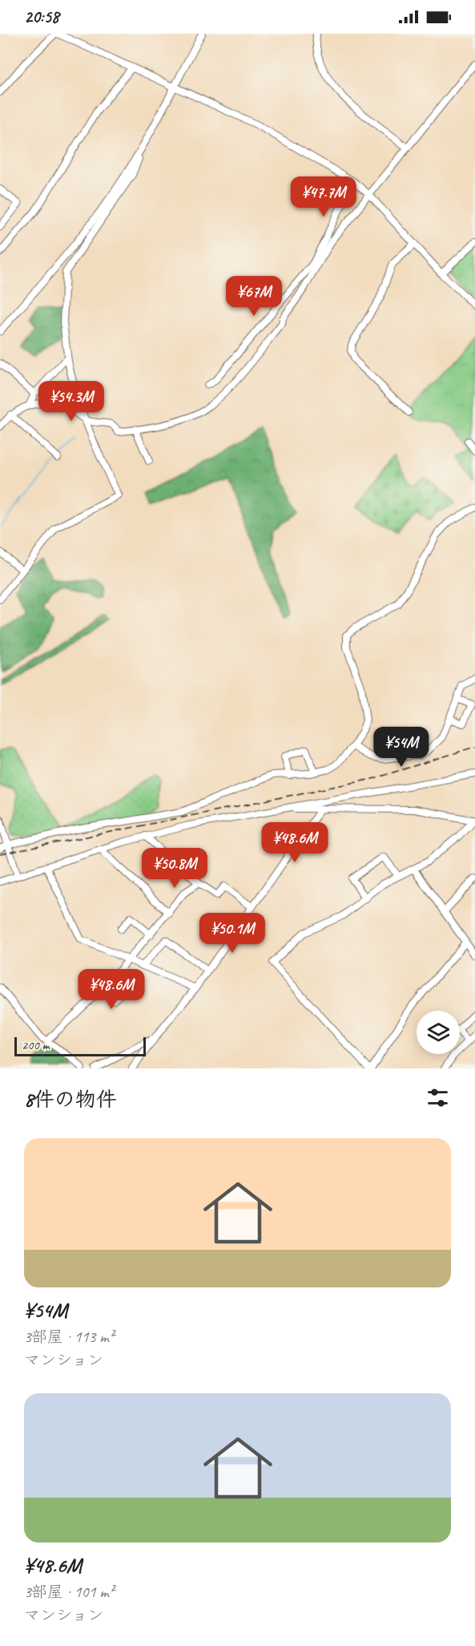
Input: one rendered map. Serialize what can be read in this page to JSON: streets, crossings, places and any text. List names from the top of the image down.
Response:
{
  "scale_bar": "200 m",
  "page": {
    "status": "20:58",
    "price": [
      "¥47.7M",
      "¥67M",
      "¥54.3M",
      "¥54M",
      "¥48.6M",
      "¥50.8M",
      "¥50.1M",
      "¥48.6M"
    ],
    "scale": "200 m",
    "heading": "8件の物件",
    "list": [
      {
        "name": "¥54M",
        "note": "3部屋 · 113 m² · マンション"
      },
      {
        "name": "¥48.6M",
        "note": "3部屋 · 101 m² · マンション"
      }
    ]
  }
}
